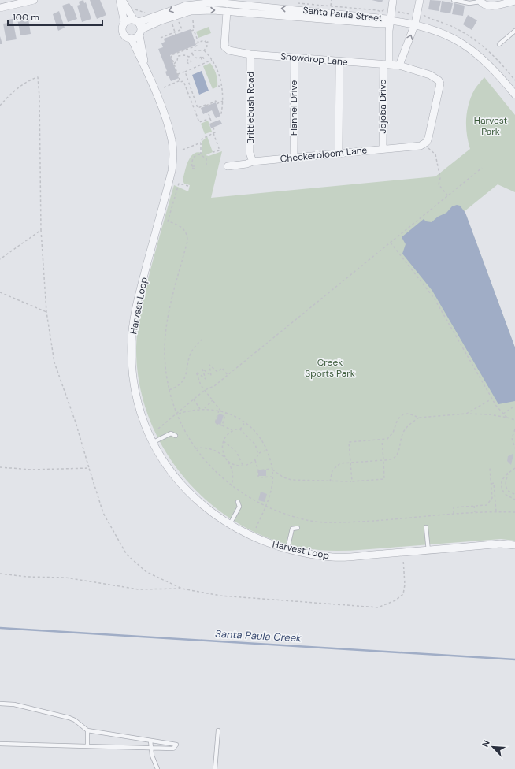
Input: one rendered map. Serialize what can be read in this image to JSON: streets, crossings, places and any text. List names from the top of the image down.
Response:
{
  "streets": {
    "street": [
      "Santa Paula Street",
      "Snowdrop Lane",
      "Jojoba Drive",
      "Brittlebush Road",
      "Flannel Drive",
      "Checkerbloom Lane",
      "Harvest Loop"
    ]
  },
  "crossings": [
    ["Santa Paula Street", "Snowdrop Lane"],
    ["Santa Paula Street", "Jojoba Drive"],
    ["Santa Paula Street", "Harvest Loop"],
    ["Snowdrop Lane", "Jojoba Drive"],
    ["Snowdrop Lane", "Brittlebush Road"],
    ["Snowdrop Lane", "Flannel Drive"],
    ["Snowdrop Lane", "Checkerbloom Lane"],
    ["Jojoba Drive", "Checkerbloom Lane"],
    ["Brittlebush Road", "Checkerbloom Lane"],
    ["Flannel Drive", "Checkerbloom Lane"]
  ],
  "water": ["Santa Paula Creek"],
  "parks": ["Harvest Park", "Creek Sports Park"],
  "scale_bar": "100 m",
  "north": "top left"
}
